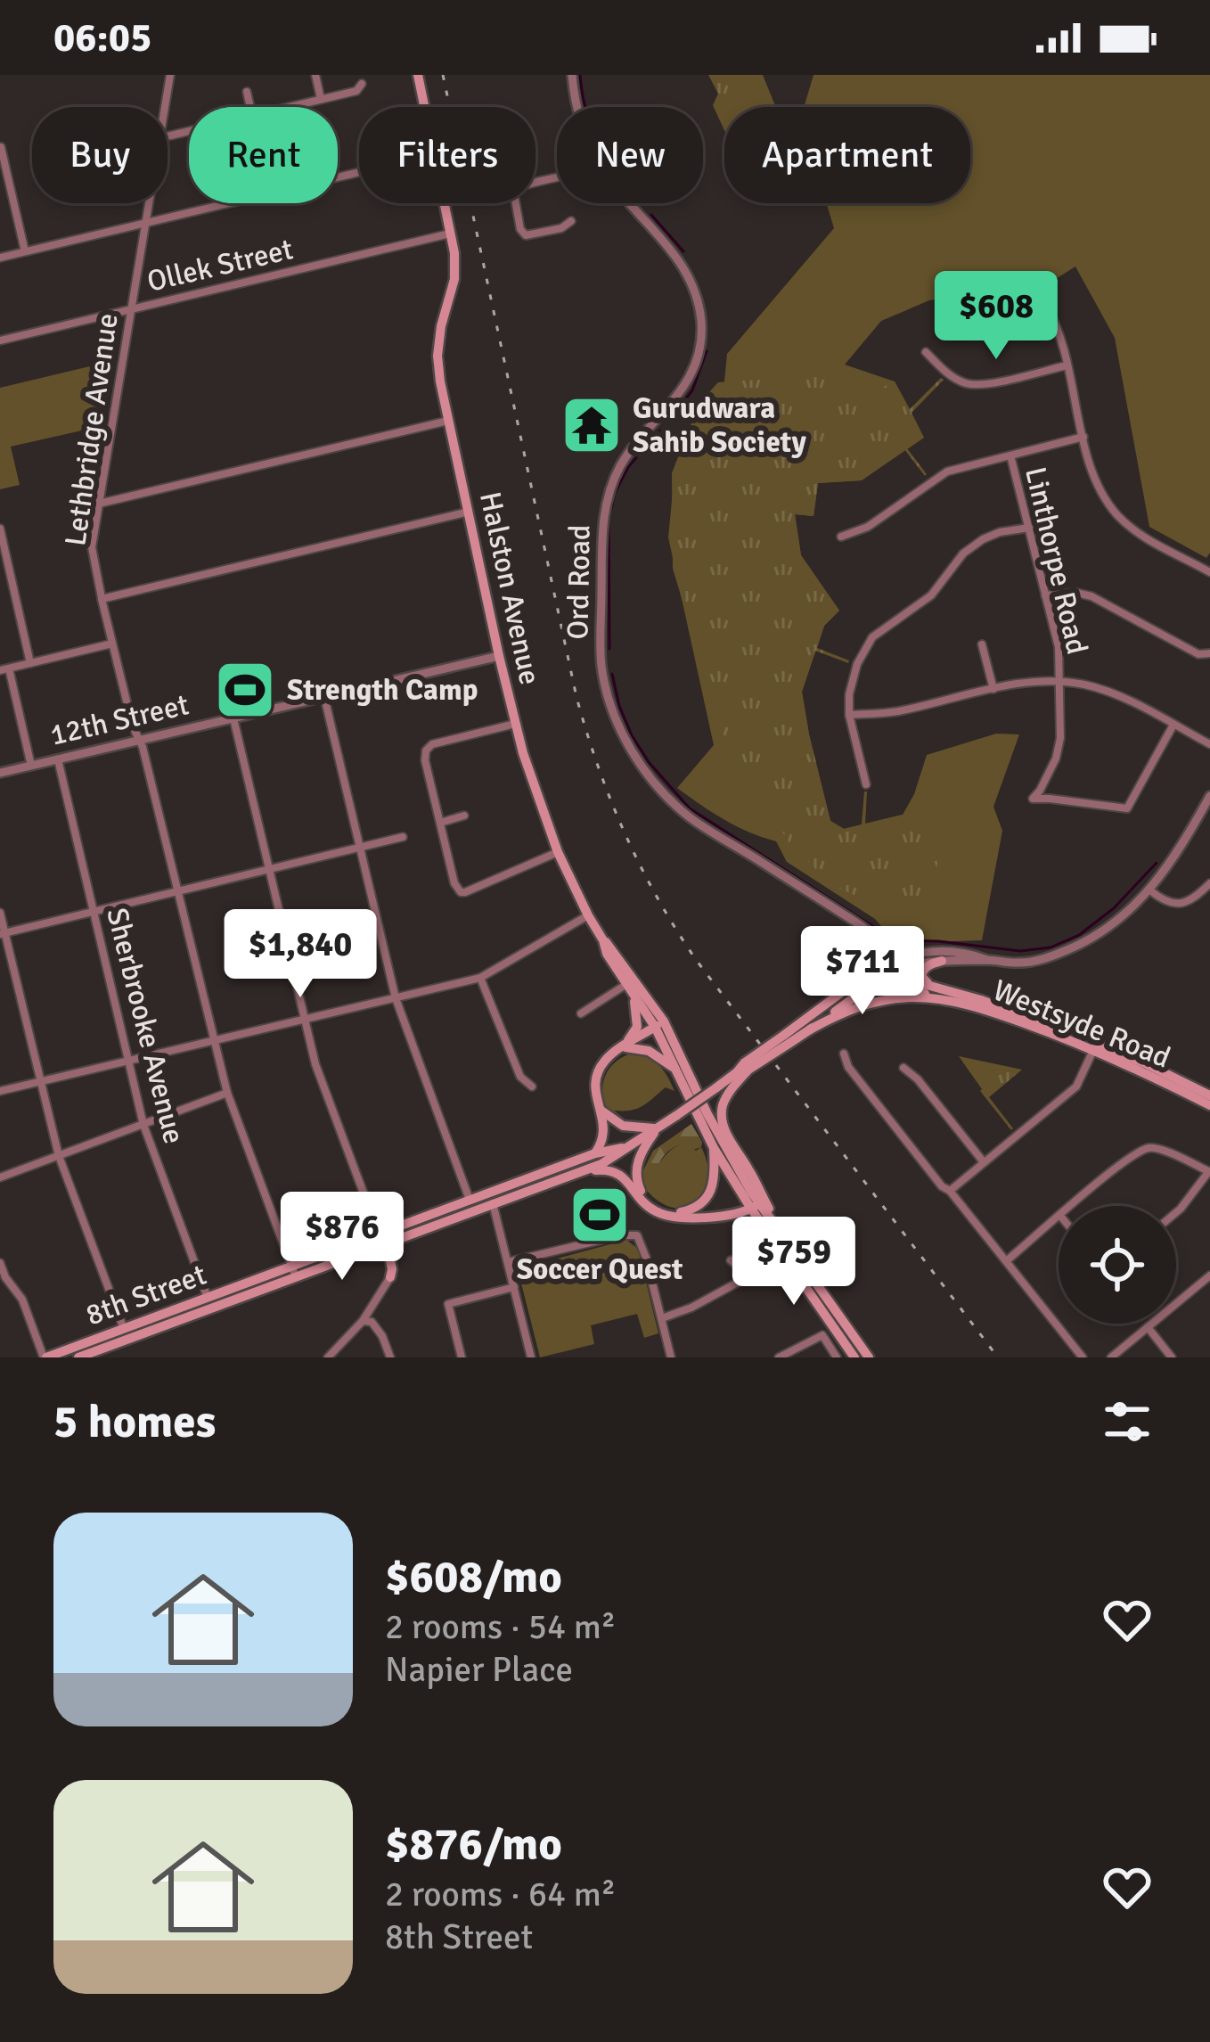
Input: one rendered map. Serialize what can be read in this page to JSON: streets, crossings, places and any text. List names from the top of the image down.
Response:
{
  "streets": {
    "main road": ["Halston Avenue", "Westsyde Road", "8th Street"],
    "street": [
      "Ollek Street",
      "Lethbridge Avenue",
      "Linthorpe Road",
      "Ord Road",
      "12th Street",
      "Sherbrooke Avenue"
    ]
  },
  "crossings": [
    ["Ollek Street", "Lethbridge Avenue"],
    ["Ollek Street", "Halston Avenue"],
    ["Lethbridge Avenue", "12th Street"],
    ["Lethbridge Avenue", "8th Street"],
    ["Ord Road", "8th Street"],
    ["Halston Avenue", "12th Street"],
    ["12th Street", "Sherbrooke Avenue"],
    ["Westsyde Road", "8th Street"],
    ["Sherbrooke Avenue", "8th Street"]
  ],
  "places": {
    "temple": ["Gurudwara Sahib Society"],
    "sports": ["Strength Camp", "Soccer Quest"]
  },
  "page": {
    "status": "06:05",
    "chip": [
      "Buy",
      "Rent",
      "Filters",
      "New",
      "Apartment"
    ],
    "price": [
      "$608",
      "$1,840",
      "$711",
      "$876",
      "$759"
    ],
    "heading": "5 homes",
    "list": [
      {
        "name": "$608/mo",
        "note": "2 rooms · 54 m² · Napier Place"
      },
      {
        "name": "$876/mo",
        "note": "2 rooms · 64 m² · 8th Street"
      }
    ]
  }
}
